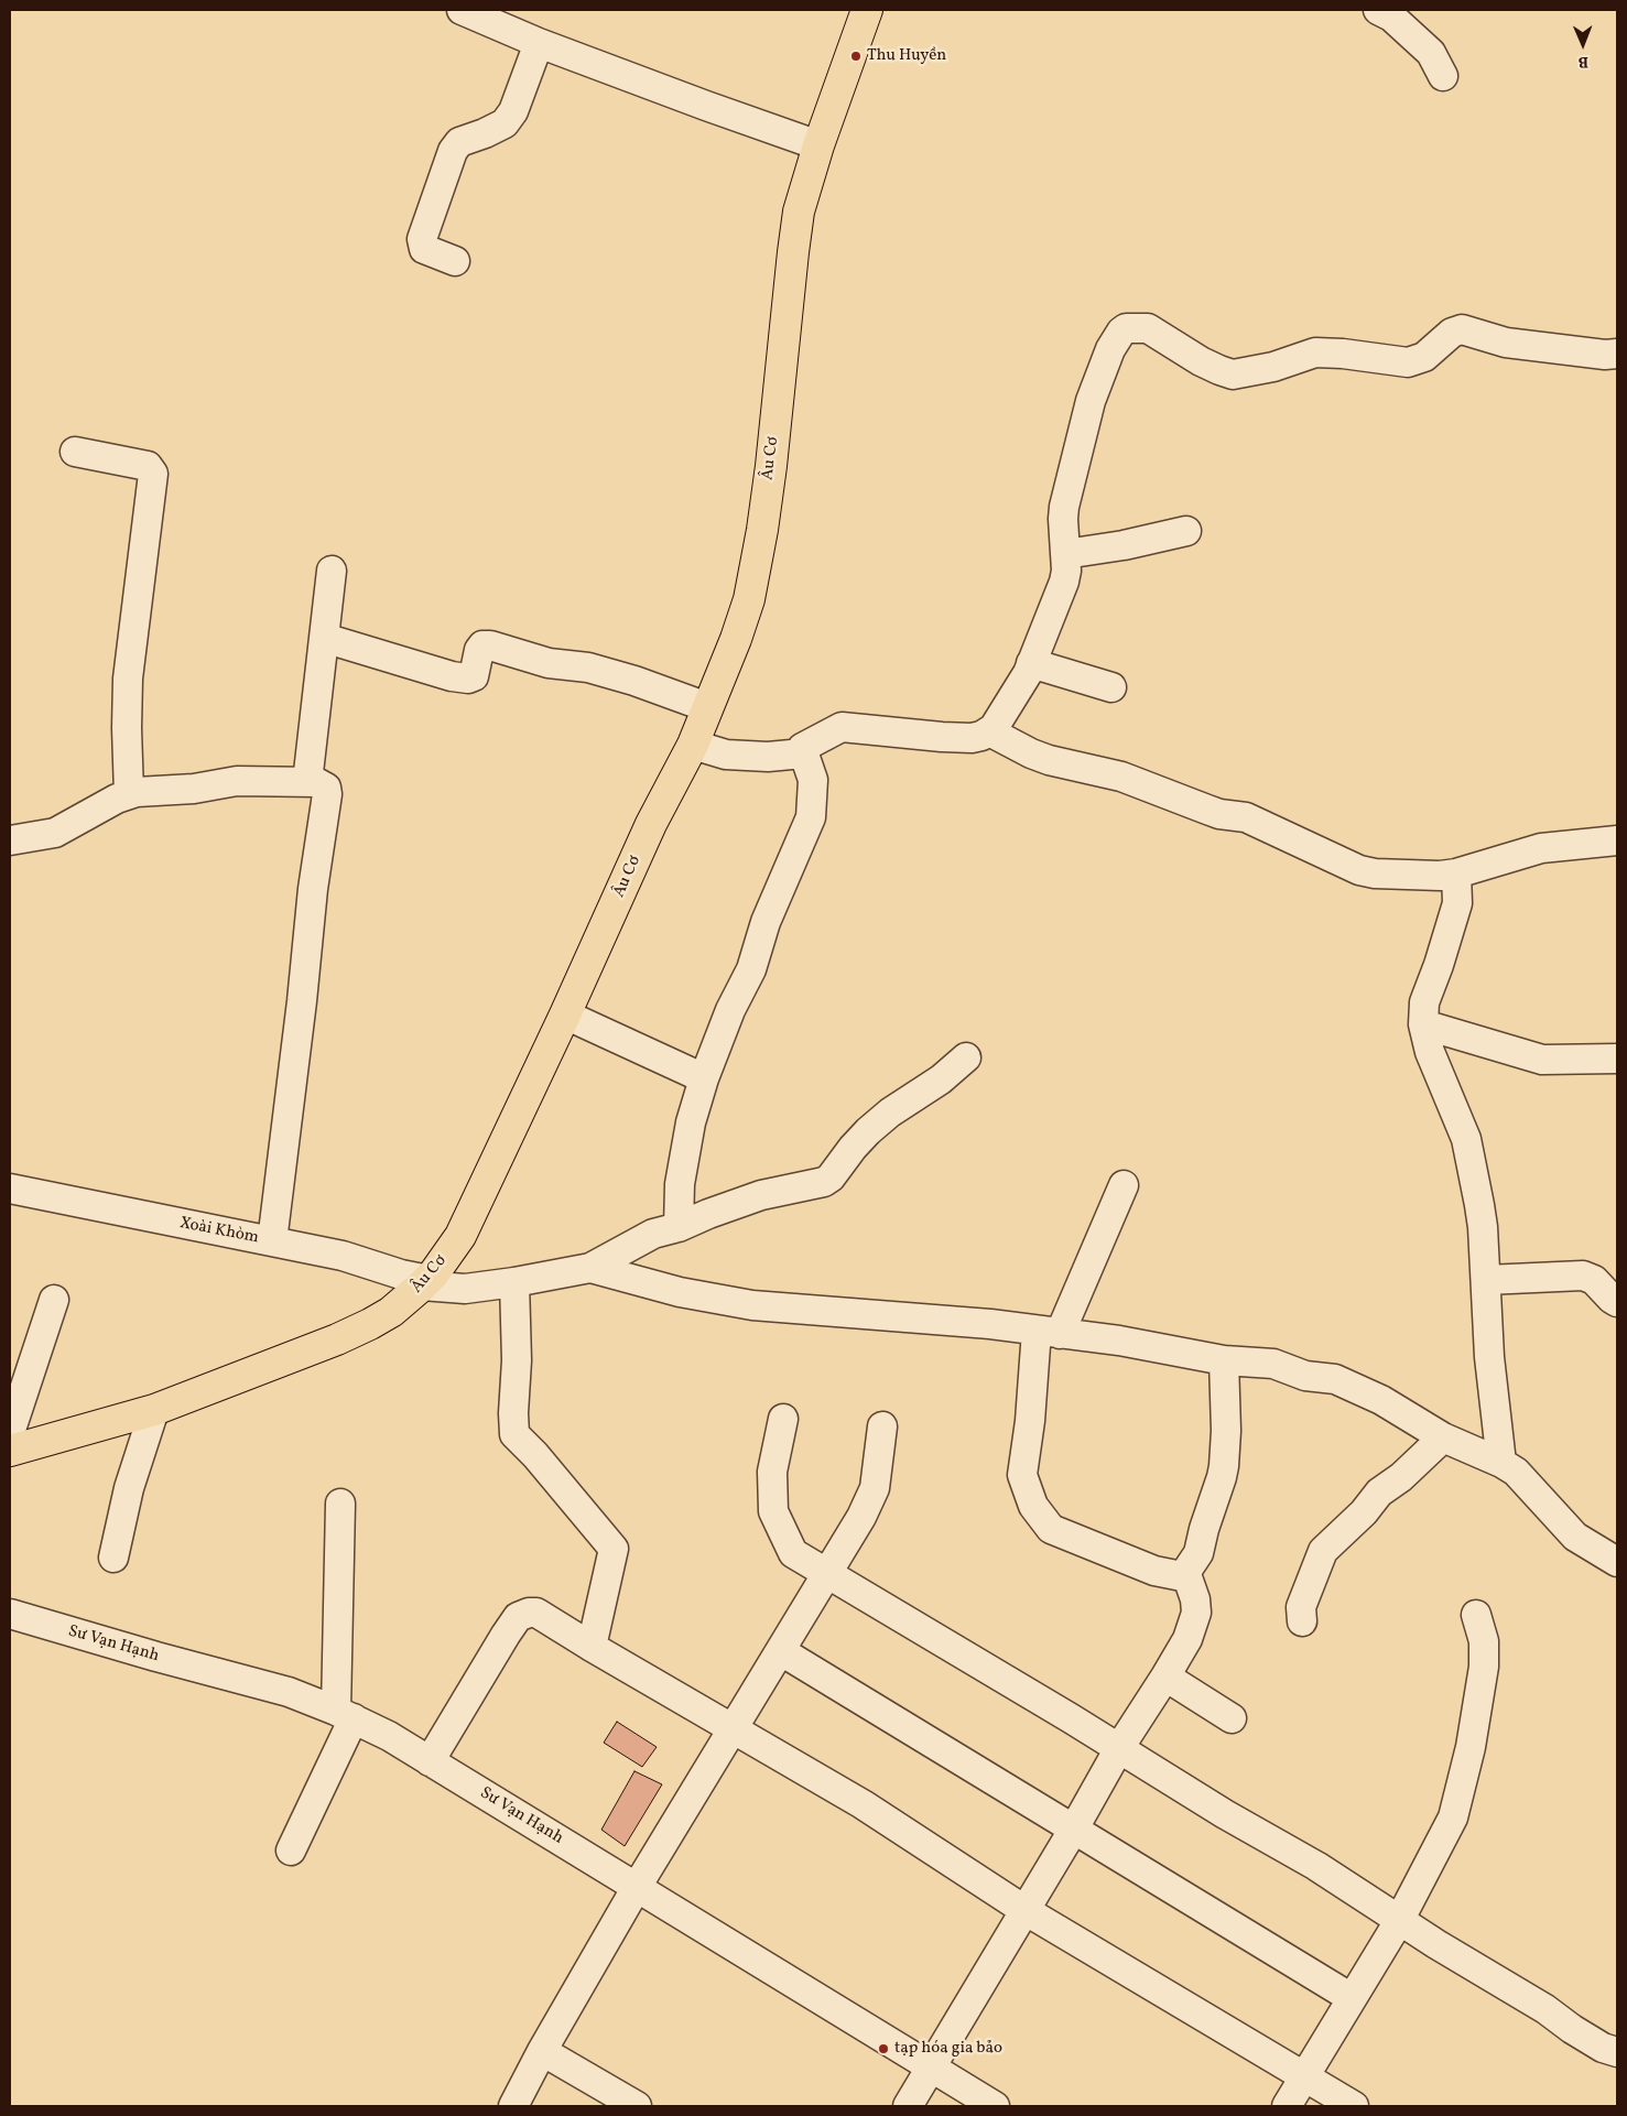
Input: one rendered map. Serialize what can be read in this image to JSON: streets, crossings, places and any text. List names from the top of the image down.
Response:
{
  "streets": {
    "main road": ["Âu Cơ"],
    "street": ["Xoài Khòm", "Sư Vạn Hạnh"]
  },
  "crossings": [
    ["Âu Cơ", "Xoài Khòm"]
  ],
  "places": ["Thu Huyền", "tạp hóa gia bảo"],
  "north": "bottom"
}
